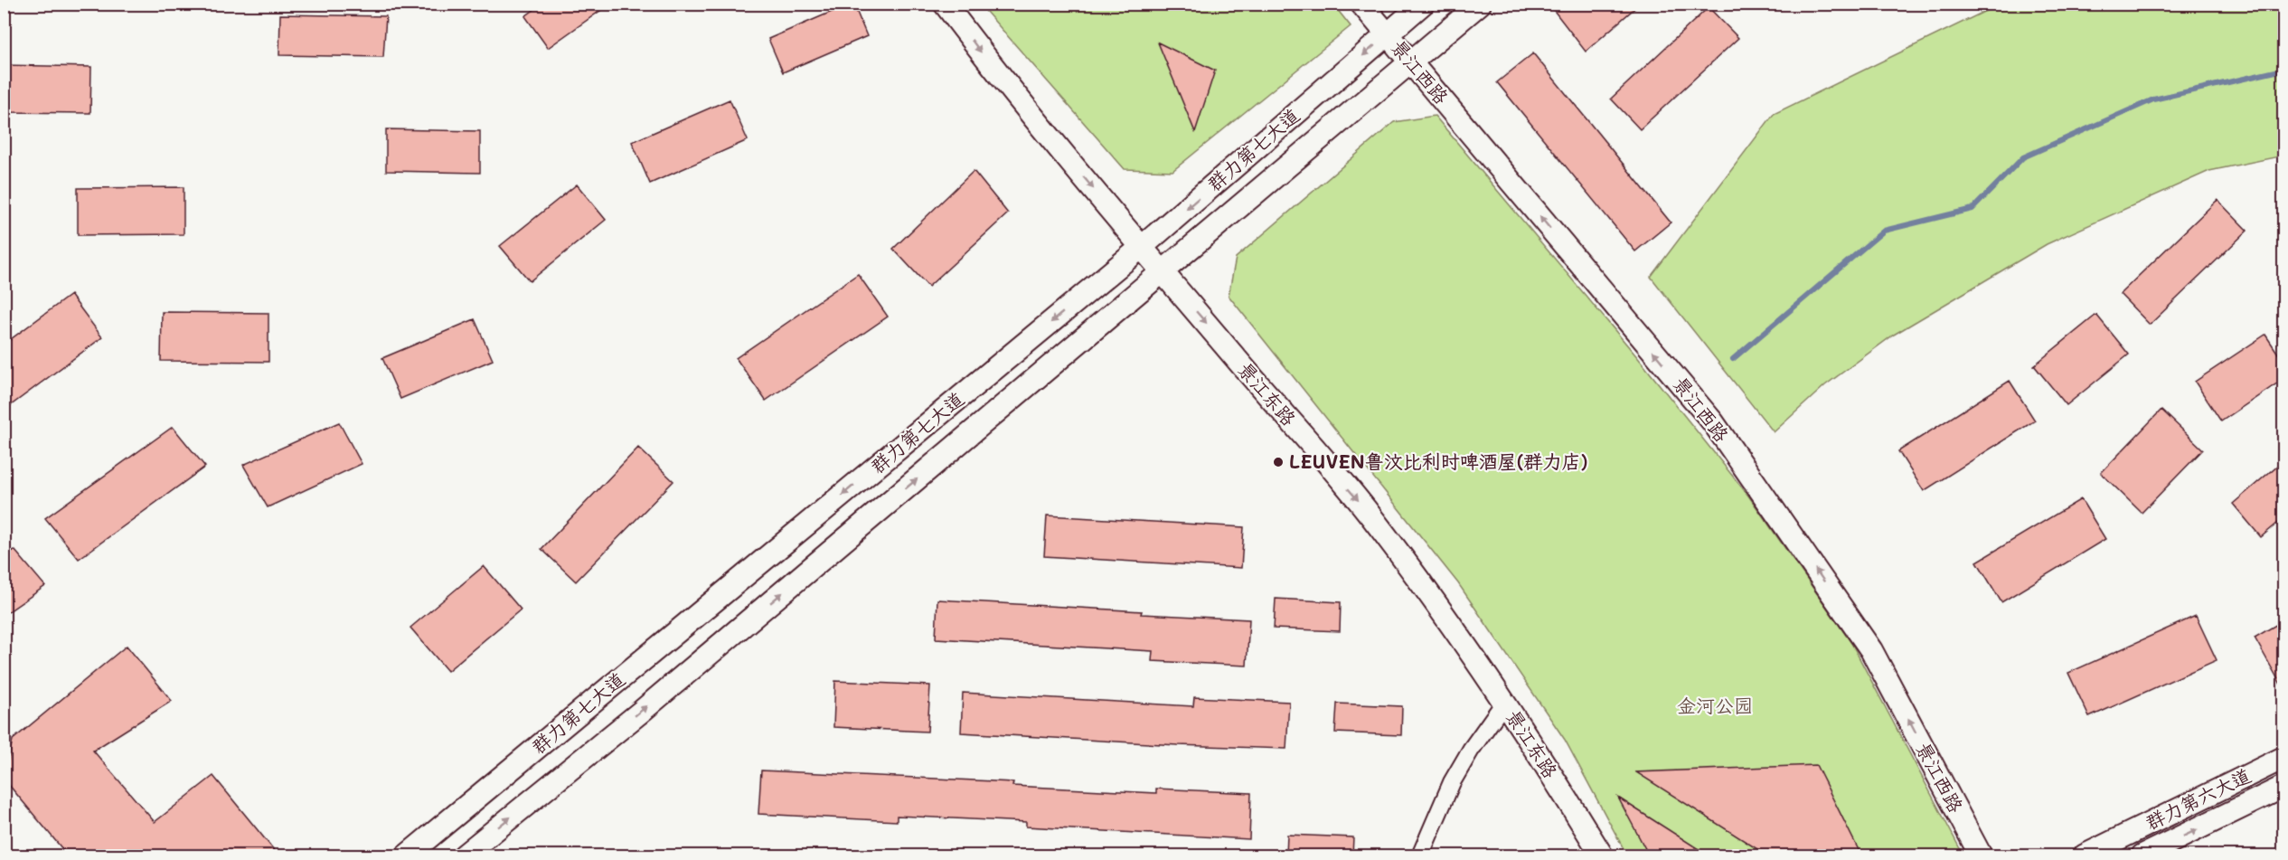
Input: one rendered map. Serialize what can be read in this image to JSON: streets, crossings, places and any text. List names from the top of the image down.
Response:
{
  "streets": {
    "main road": [
      "景江西路",
      "群力第七大道",
      "景江东路",
      "群力第六大道"
    ]
  },
  "crossings": [
    ["景江西路", "群力第七大道"],
    ["群力第七大道", "景江东路"]
  ],
  "one_way": ["景江西路", "景江东路"],
  "parks": ["金河公园"],
  "places": ["LEUVEN鲁汶比利时啤酒屋(群力店)"]
}
